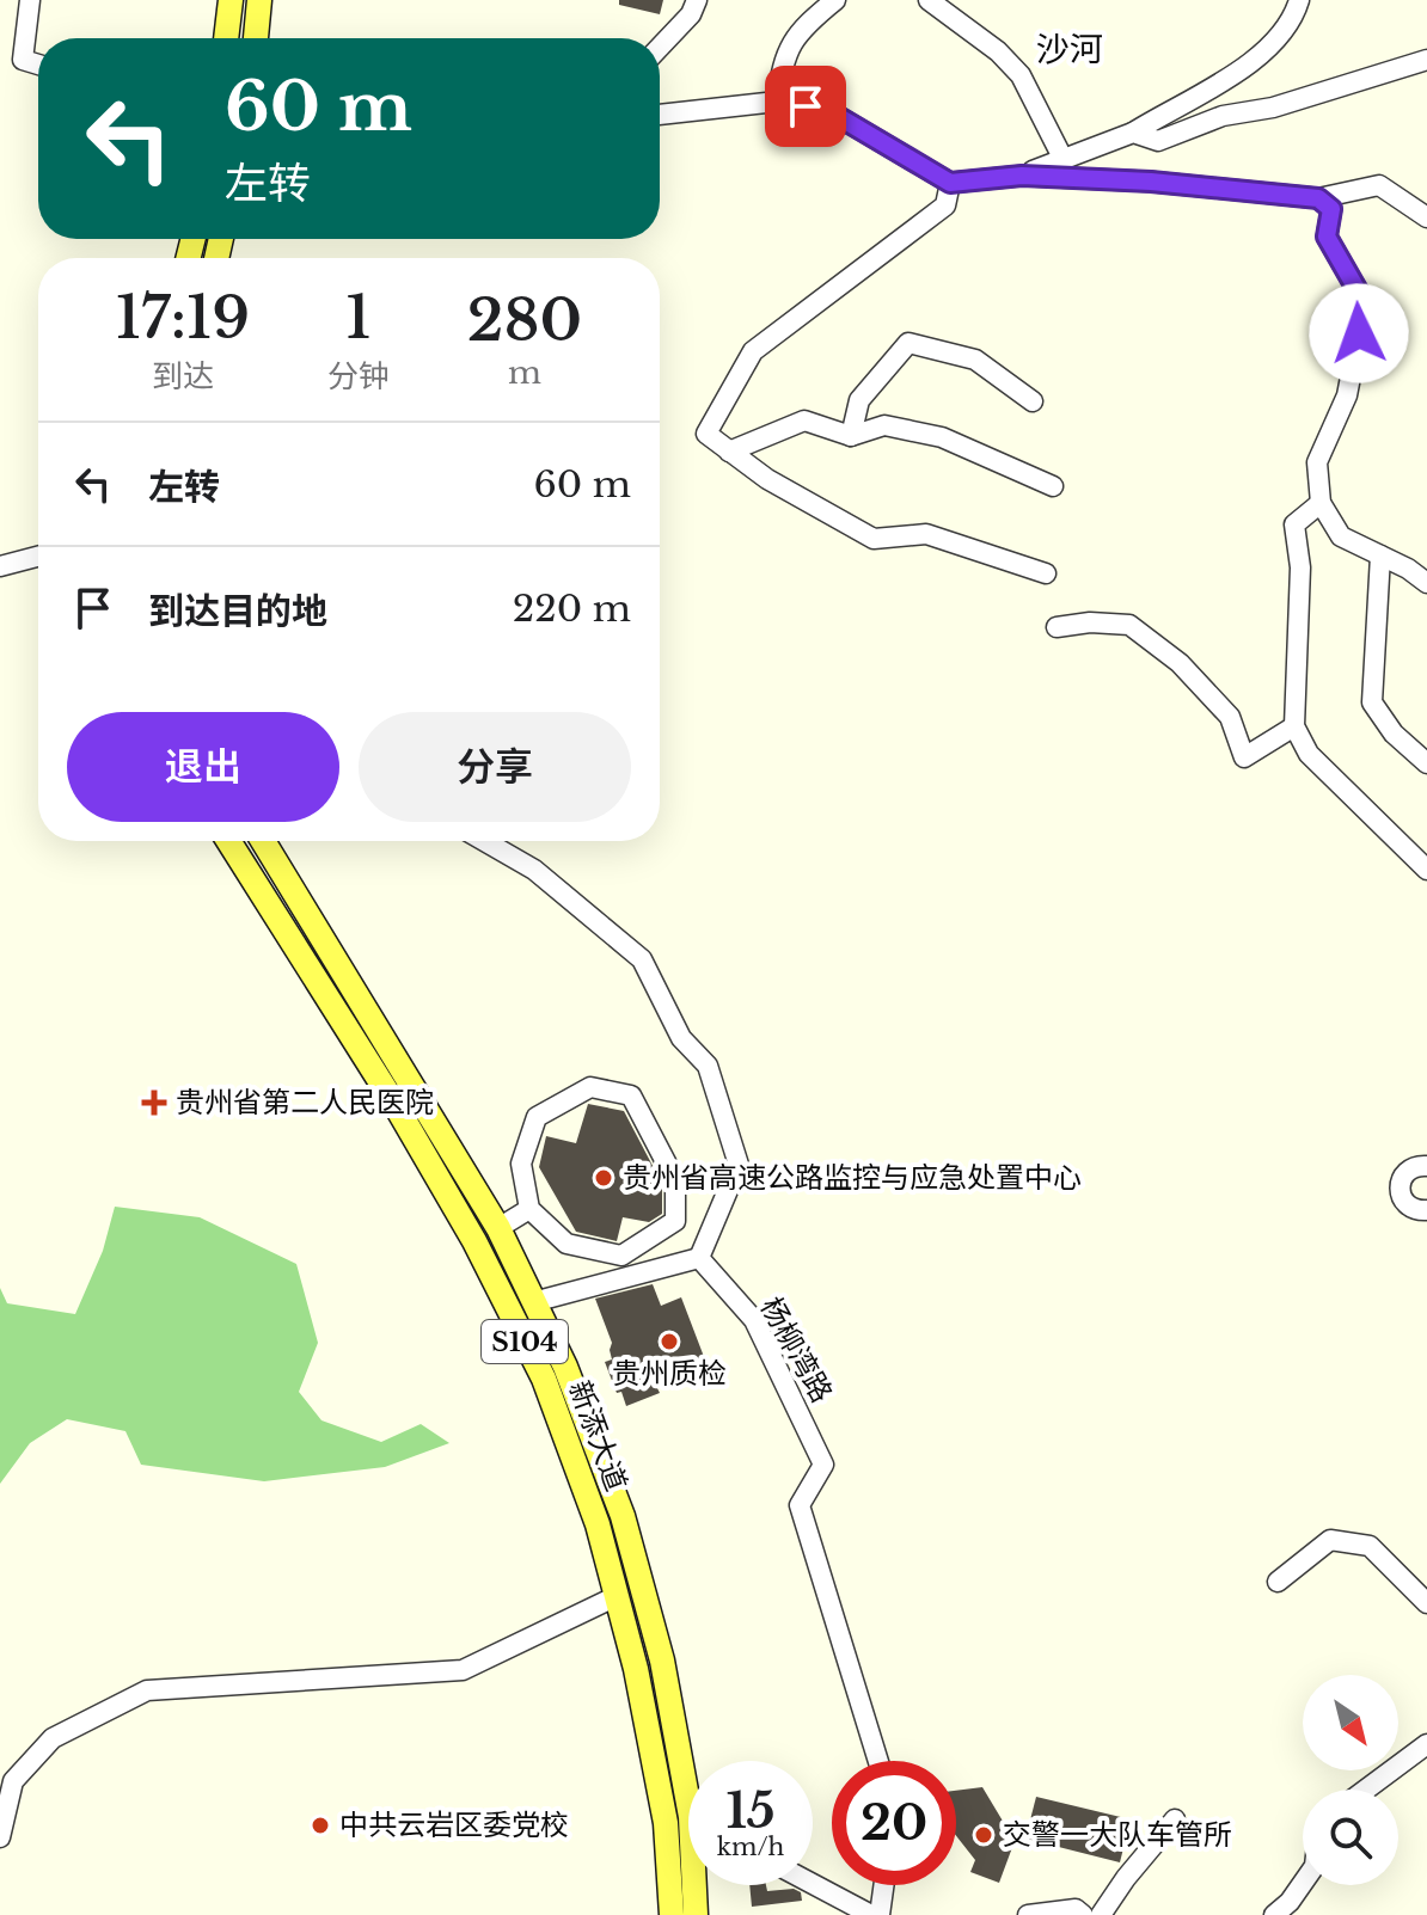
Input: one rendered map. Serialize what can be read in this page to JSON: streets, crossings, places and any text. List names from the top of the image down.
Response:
{
  "streets": {
    "main road": ["S104", "新添大道"],
    "street": ["杨柳湾路"]
  },
  "districts": ["沙河"],
  "places": {
    "health": ["贵州省第二人民医院"],
    "other": [
      "贵州省高速公路监控与应急处置中心",
      "贵州质检",
      "中共云岩区委党校",
      "交警一大队车管所"
    ]
  },
  "north": "bottom right",
  "page": {
    "turn": ["60 m", "左转"],
    "eta": [
      "17:19",
      "到达",
      "1",
      "分钟",
      "280",
      "m"
    ],
    "list": [
      {
        "name": "左转",
        "value": "60 m"
      },
      {
        "name": "到达目的地",
        "value": "220 m"
      }
    ],
    "buttons": ["退出", "分享"],
    "speed": "15 km/h",
    "limit": "20"
  }
}
